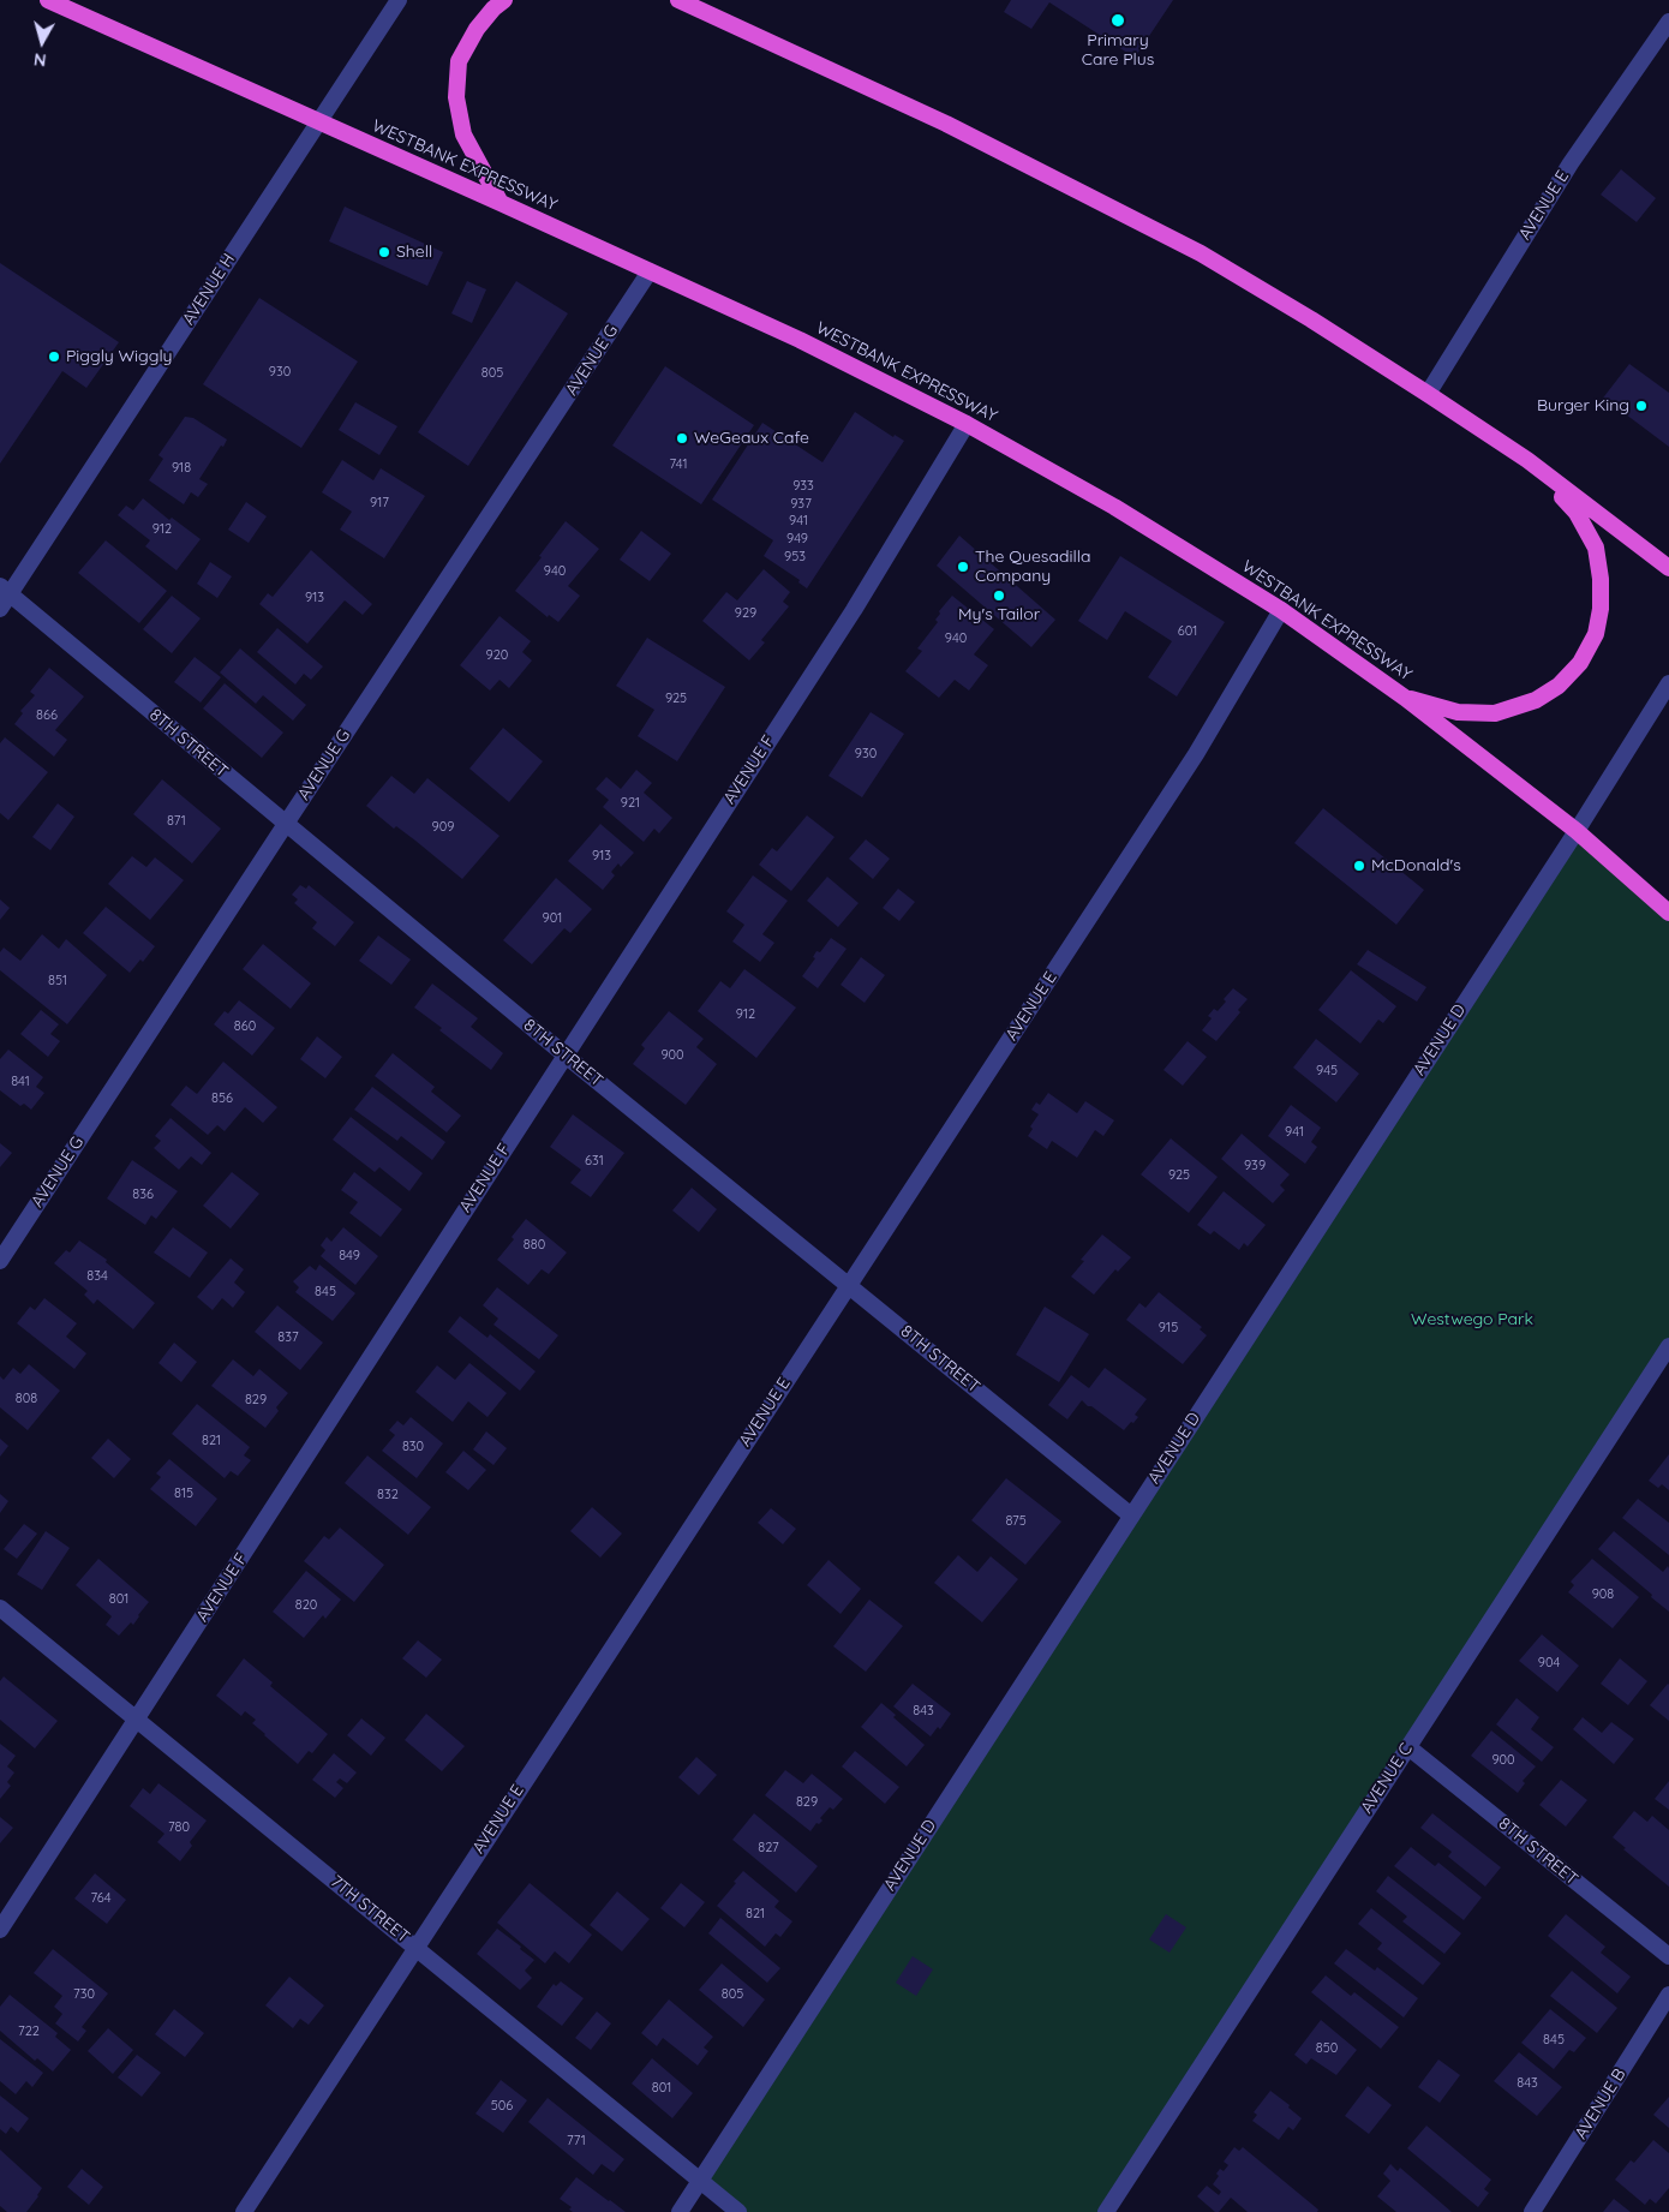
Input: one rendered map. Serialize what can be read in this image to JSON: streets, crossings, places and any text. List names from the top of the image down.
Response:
{
  "streets": {
    "highway": ["WESTBANK EXPRESSWAY"],
    "street": [
      "AVENUE E",
      "AVENUE H",
      "AVENUE G",
      "8TH STREET",
      "AVENUE F",
      "AVENUE D",
      "AVENUE C",
      "7TH STREET",
      "AVENUE B"
    ]
  },
  "crossings": [
    ["WESTBANK EXPRESSWAY", "AVENUE E"],
    ["WESTBANK EXPRESSWAY", "AVENUE H"],
    ["WESTBANK EXPRESSWAY", "AVENUE G"],
    ["WESTBANK EXPRESSWAY", "AVENUE F"],
    ["WESTBANK EXPRESSWAY", "AVENUE D"],
    ["AVENUE E", "8TH STREET"],
    ["AVENUE E", "7TH STREET"],
    ["AVENUE H", "8TH STREET"],
    ["AVENUE G", "8TH STREET"],
    ["8TH STREET", "AVENUE F"],
    ["8TH STREET", "AVENUE D"],
    ["8TH STREET", "AVENUE C"],
    ["AVENUE F", "7TH STREET"],
    ["AVENUE D", "7TH STREET"]
  ],
  "parks": ["Westwego Park"],
  "places": [
    "Primary Care Plus",
    "Shell",
    "Piggly Wiggly",
    "Burger King",
    "WeGeaux Cafe",
    "The Quesadilla Company",
    "My's Tailor",
    "McDonald's"
  ],
  "house_numbers": [
    "930",
    "805",
    "741",
    "918",
    "933",
    "917",
    "937",
    "941",
    "912",
    "949",
    "953",
    "940",
    "913",
    "929",
    "601",
    "940",
    "920",
    "925",
    "866",
    "930",
    "921",
    "871",
    "909",
    "913",
    "901",
    "851",
    "912",
    "860",
    "900",
    "945",
    "841",
    "856",
    "941",
    "631",
    "939",
    "925",
    "836",
    "880",
    "849",
    "834",
    "845",
    "915",
    "837",
    "808",
    "829",
    "821",
    "830",
    "815",
    "832",
    "875",
    "908",
    "801",
    "820",
    "904",
    "843",
    "900",
    "829",
    "780",
    "827",
    "764",
    "821",
    "730",
    "805",
    "722",
    "845",
    "850",
    "843",
    "801",
    "506",
    "771"
  ],
  "north": "bottom"
}
